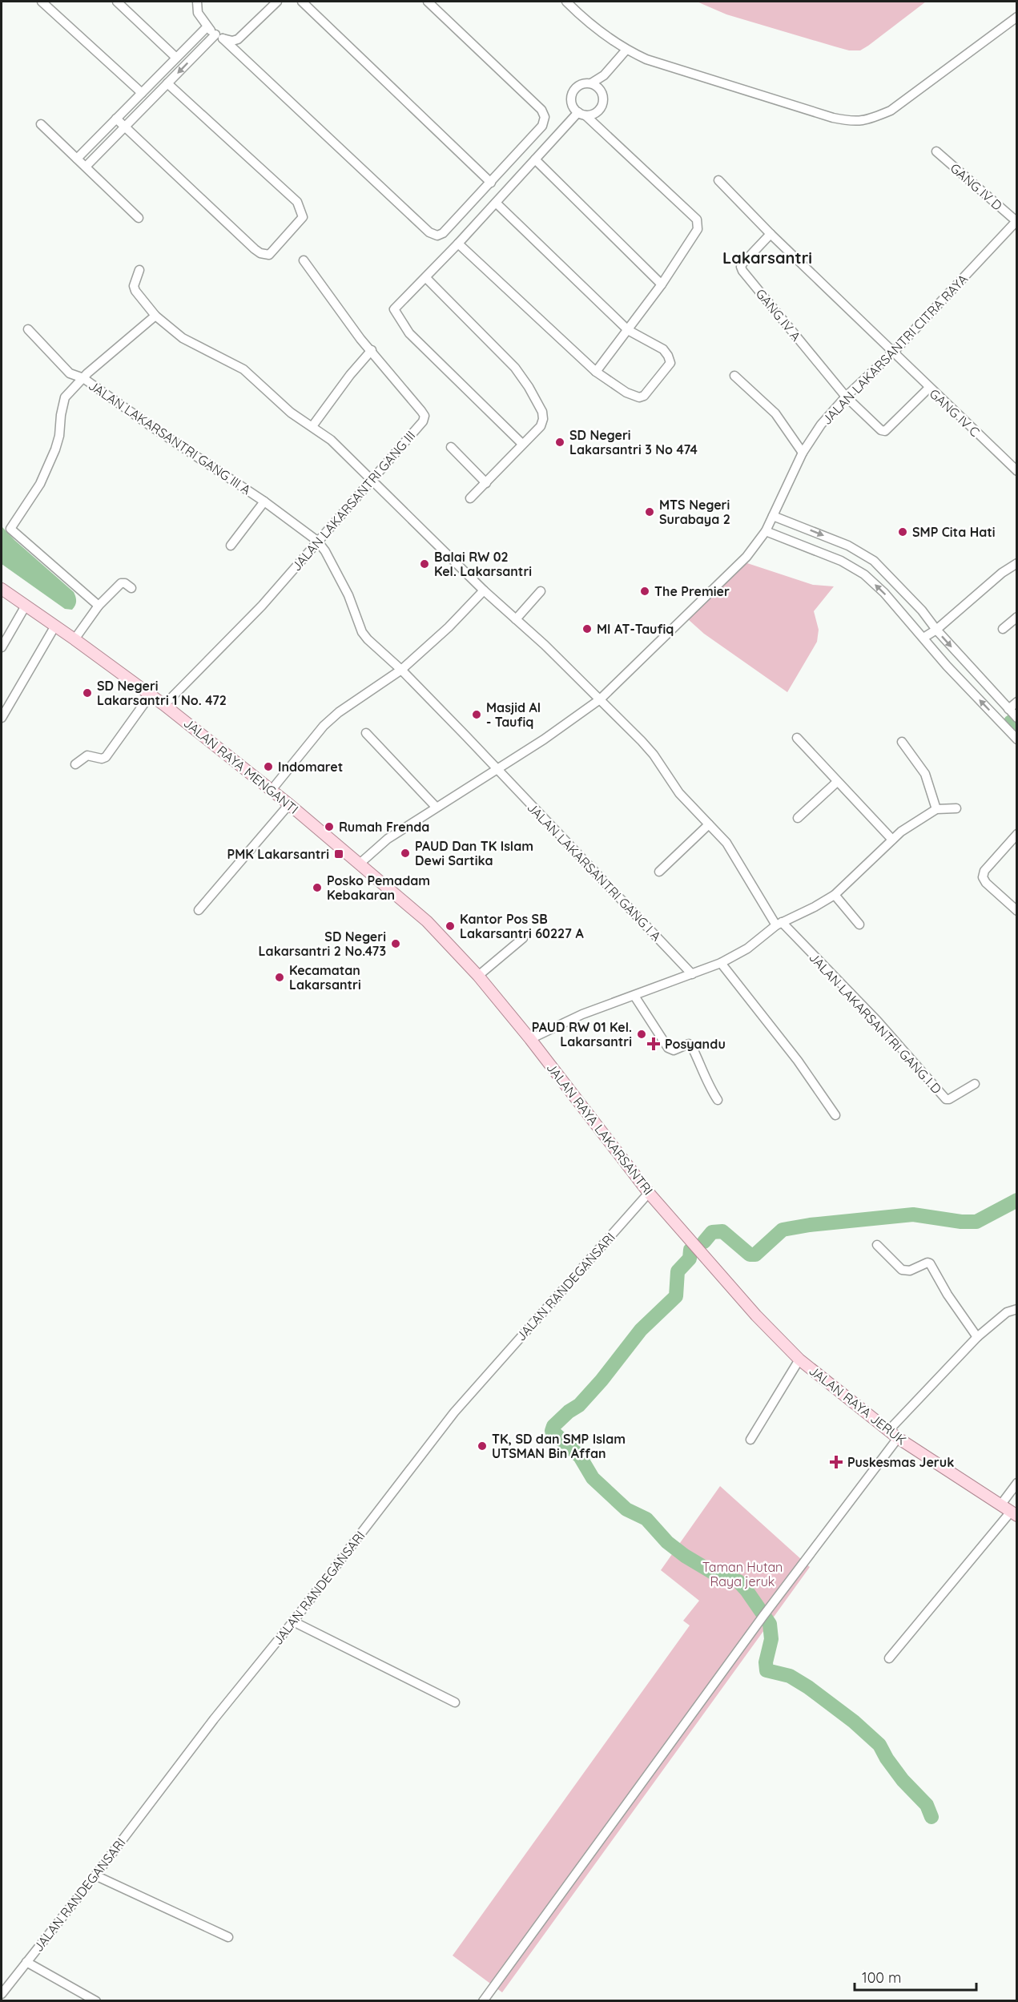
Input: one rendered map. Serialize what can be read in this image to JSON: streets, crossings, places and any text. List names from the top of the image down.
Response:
{
  "streets": {
    "main road": ["JALAN RAYA MENGANTI", "JALAN RAYA LAKARSANTRI", "JALAN RAYA JERUK"],
    "street": [
      "GANG IV D",
      "GANG IV A",
      "JALAN LAKARSANTRI CITRA RAYA",
      "GANG IV C",
      "JALAN LAKARSANTRI GANG III A",
      "JALAN LAKARSANTRI GANG III",
      "JALAN LAKARSANTRI GANG I A",
      "JALAN LAKARSANTRI GANG I D",
      "JALAN RANDEGANSARI"
    ]
  },
  "crossings": [
    ["GANG IV D", "JALAN LAKARSANTRI CITRA RAYA"],
    ["GANG IV A", "JALAN LAKARSANTRI CITRA RAYA"],
    ["GANG IV A", "GANG IV C"],
    ["JALAN LAKARSANTRI CITRA RAYA", "GANG IV C"],
    ["JALAN LAKARSANTRI CITRA RAYA", "JALAN RAYA MENGANTI"],
    ["JALAN LAKARSANTRI CITRA RAYA", "JALAN LAKARSANTRI GANG I A"],
    ["JALAN LAKARSANTRI CITRA RAYA", "JALAN RAYA LAKARSANTRI"],
    ["JALAN LAKARSANTRI GANG III A", "JALAN LAKARSANTRI GANG III"],
    ["JALAN LAKARSANTRI GANG III A", "JALAN LAKARSANTRI GANG I A"],
    ["JALAN LAKARSANTRI GANG III", "JALAN RAYA MENGANTI"],
    ["JALAN LAKARSANTRI GANG III", "JALAN LAKARSANTRI GANG I A"],
    ["JALAN RAYA MENGANTI", "JALAN RAYA LAKARSANTRI"],
    ["JALAN RAYA LAKARSANTRI", "JALAN RANDEGANSARI"],
    ["JALAN RAYA LAKARSANTRI", "JALAN RAYA JERUK"]
  ],
  "districts": ["Lakarsantri"],
  "parks": ["Taman Hutan Raya jeruk"],
  "places": {
    "other": [
      "SD Negeri Lakarsantri 3 No 474",
      "MTS Negeri Surabaya 2",
      "SMP Cita Hati",
      "Balai RW 02 Kel. Lakarsantri",
      "The Premier",
      "MI AT-Taufiq",
      "SD Negeri Lakarsantri 1 No. 472",
      "Masjid Al - Taufiq",
      "Indomaret",
      "Rumah Frenda",
      "PAUD Dan TK Islam Dewi Sartika",
      "Posko Pemadam Kebakaran",
      "Kantor Pos SB Lakarsantri 60227 A",
      "SD Negeri Lakarsantri 2 No.473",
      "Kecamatan Lakarsantri",
      "PAUD RW 01 Kel. Lakarsantri",
      "TK, SD dan SMP Islam UTSMAN Bin Affan"
    ],
    "transit": ["PMK Lakarsantri"],
    "health": ["Posyandu", "Puskesmas Jeruk"]
  },
  "scale_bar": "100 m"
}
